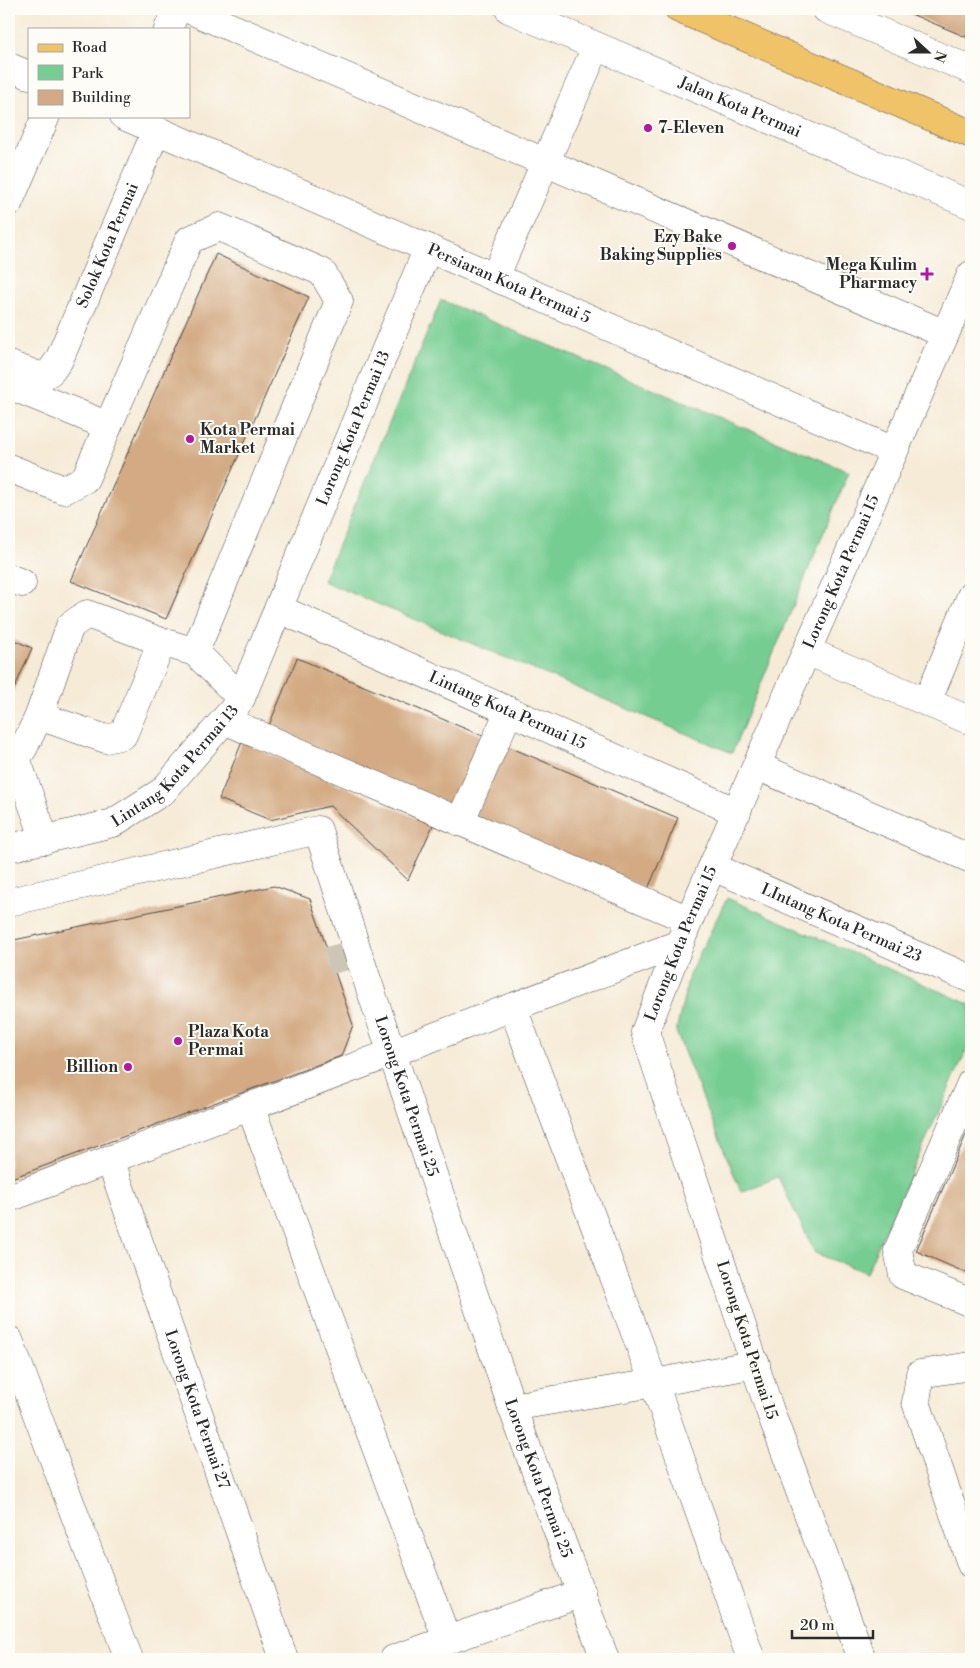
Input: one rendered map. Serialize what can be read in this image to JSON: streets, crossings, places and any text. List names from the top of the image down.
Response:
{
  "streets": {
    "street": [
      "Jalan Kota Permai",
      "Solok Kota Permai",
      "Persiaran Kota Permai 5",
      "Lorong Kota Permai 13",
      "Lorong Kota Permai 15",
      "Lintang Kota Permai 15",
      "Lintang Kota Permai 13",
      "LIntang Kota Permai 23",
      "Lorong Kota Permai 25",
      "Lorong Kota Permai 27"
    ]
  },
  "crossings": [
    ["Solok Kota Permai", "Persiaran Kota Permai 5"],
    ["Persiaran Kota Permai 5", "Lorong Kota Permai 13"],
    ["Persiaran Kota Permai 5", "Lorong Kota Permai 15"],
    ["Lorong Kota Permai 13", "Lintang Kota Permai 15"],
    ["Lorong Kota Permai 13", "Lintang Kota Permai 13"],
    ["Lorong Kota Permai 15", "Lintang Kota Permai 15"],
    ["Lorong Kota Permai 15", "LIntang Kota Permai 23"],
    ["Lintang Kota Permai 15", "Lintang Kota Permai 13"]
  ],
  "places": {
    "other": [
      "7-Eleven",
      "Ezy Bake Baking Supplies",
      "Kota Permai Market",
      "Plaza Kota Permai",
      "Billion"
    ],
    "health": ["Mega Kulim Pharmacy"]
  },
  "legend": ["Road", "Park", "Building"],
  "scale_bar": "20 m",
  "north": "right"
}
